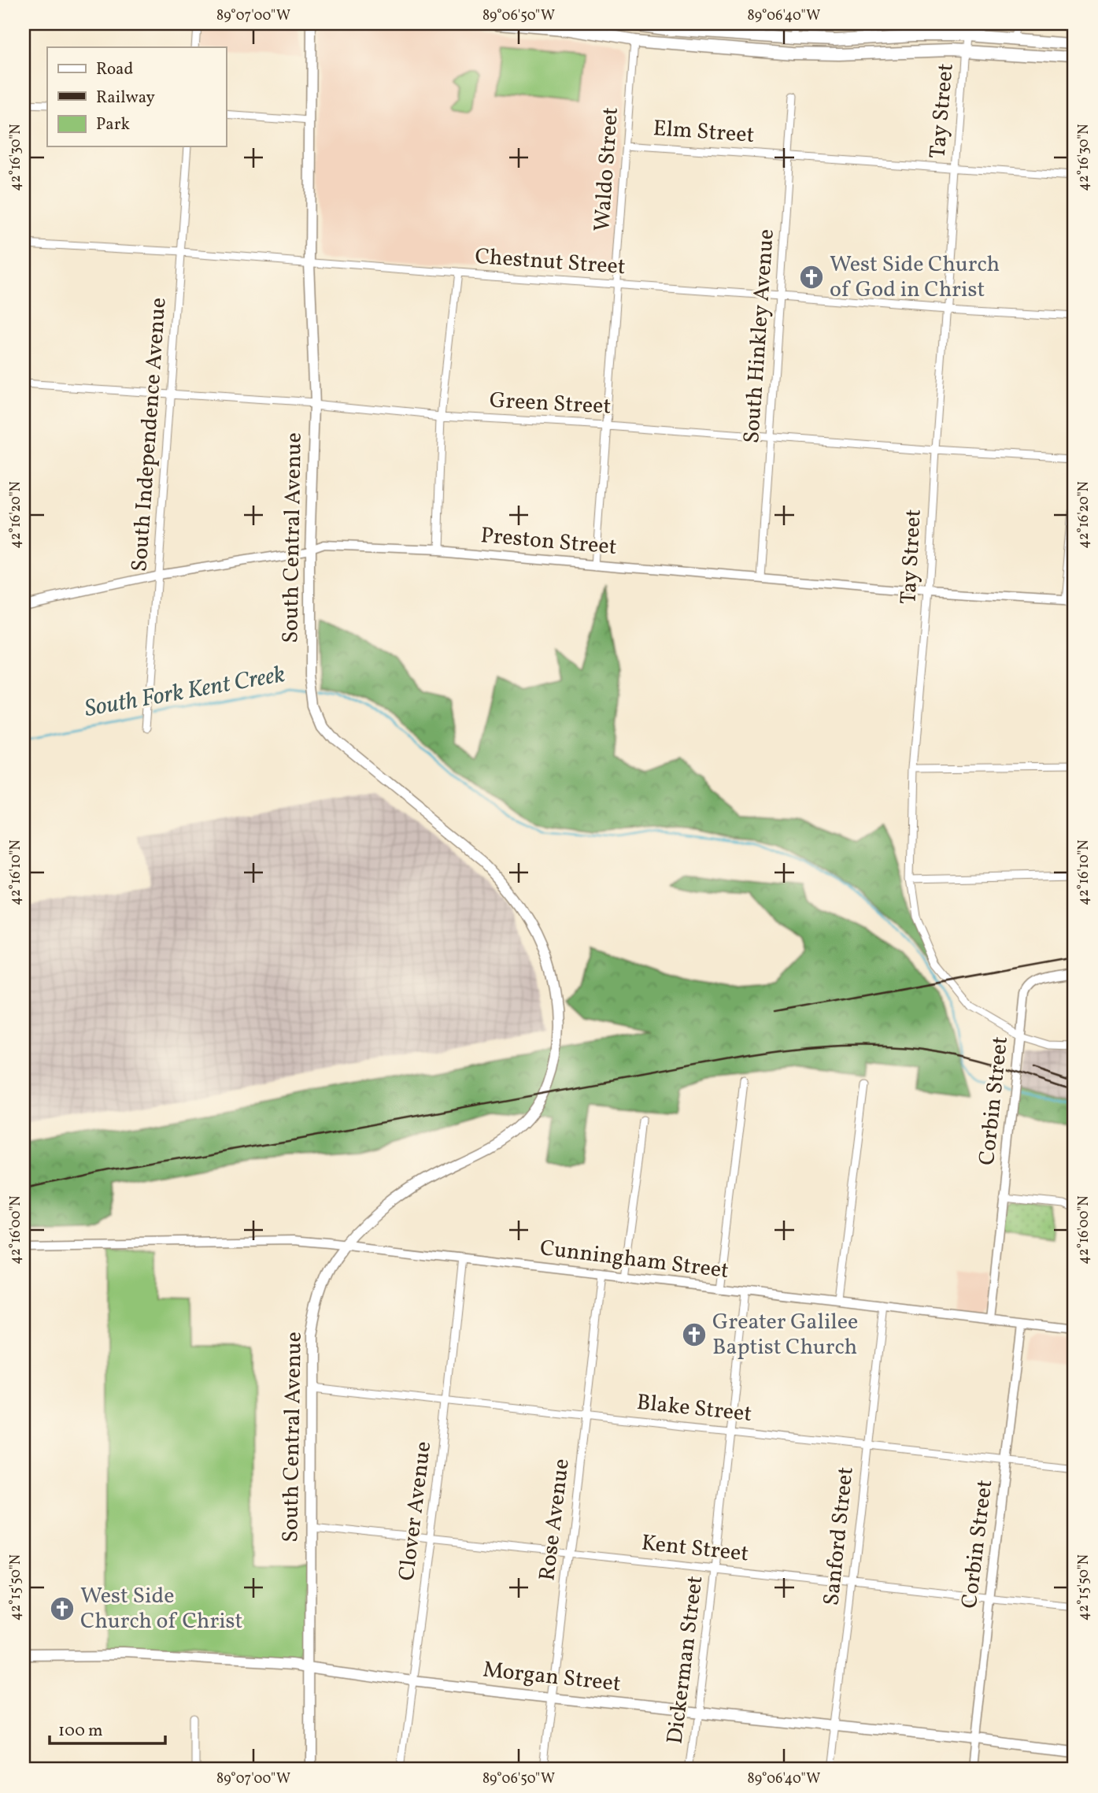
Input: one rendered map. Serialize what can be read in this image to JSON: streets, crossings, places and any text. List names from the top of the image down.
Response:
{
  "streets": {
    "main road": ["South Central Avenue", "Morgan Street"],
    "street": [
      "Tay Street",
      "Elm Street",
      "Waldo Street",
      "Chestnut Street",
      "South Hinkley Avenue",
      "Green Street",
      "South Independence Avenue",
      "Preston Street",
      "Corbin Street",
      "Cunningham Street",
      "Blake Street",
      "Clover Avenue",
      "Rose Avenue",
      "Sanford Street",
      "Kent Street",
      "Dickerman Street"
    ]
  },
  "crossings": [
    ["Tay Street", "Elm Street"],
    ["Tay Street", "Chestnut Street"],
    ["Tay Street", "Green Street"],
    ["Tay Street", "Preston Street"],
    ["Tay Street", "Corbin Street"],
    ["Elm Street", "Waldo Street"],
    ["Elm Street", "South Hinkley Avenue"],
    ["Waldo Street", "Chestnut Street"],
    ["Waldo Street", "Green Street"],
    ["Waldo Street", "Preston Street"],
    ["Chestnut Street", "South Hinkley Avenue"],
    ["Chestnut Street", "South Independence Avenue"],
    ["Chestnut Street", "South Central Avenue"],
    ["South Hinkley Avenue", "Green Street"],
    ["South Hinkley Avenue", "Preston Street"],
    ["Green Street", "South Independence Avenue"],
    ["Green Street", "South Central Avenue"],
    ["South Independence Avenue", "Preston Street"],
    ["South Central Avenue", "Preston Street"],
    ["South Central Avenue", "Cunningham Street"],
    ["South Central Avenue", "Blake Street"],
    ["South Central Avenue", "Kent Street"],
    ["South Central Avenue", "Morgan Street"],
    ["Corbin Street", "Cunningham Street"],
    ["Corbin Street", "Blake Street"],
    ["Corbin Street", "Kent Street"],
    ["Corbin Street", "Morgan Street"],
    ["Cunningham Street", "Clover Avenue"],
    ["Cunningham Street", "Rose Avenue"],
    ["Cunningham Street", "Sanford Street"],
    ["Cunningham Street", "Dickerman Street"],
    ["Blake Street", "Clover Avenue"],
    ["Blake Street", "Rose Avenue"],
    ["Blake Street", "Sanford Street"],
    ["Blake Street", "Dickerman Street"],
    ["Clover Avenue", "Kent Street"],
    ["Clover Avenue", "Morgan Street"],
    ["Rose Avenue", "Kent Street"],
    ["Rose Avenue", "Morgan Street"],
    ["Sanford Street", "Kent Street"],
    ["Sanford Street", "Morgan Street"],
    ["Kent Street", "Dickerman Street"],
    ["Dickerman Street", "Morgan Street"]
  ],
  "water": ["South Fork Kent Creek"],
  "places": {
    "church": ["West Side Church of God in Christ", "Greater Galilee Baptist Church", "West Side Church of Christ"]
  },
  "legend": ["Road", "Railway", "Park"],
  "scale_bar": "100 m",
  "coordinates": [
    "89°07'00\"W",
    "89°06'50\"W",
    "89°06'40\"W",
    "42°16'30\"N",
    "42°16'20\"N",
    "42°16'10\"N",
    "42°16'00\"N",
    "42°15'50\"N"
  ]
}
